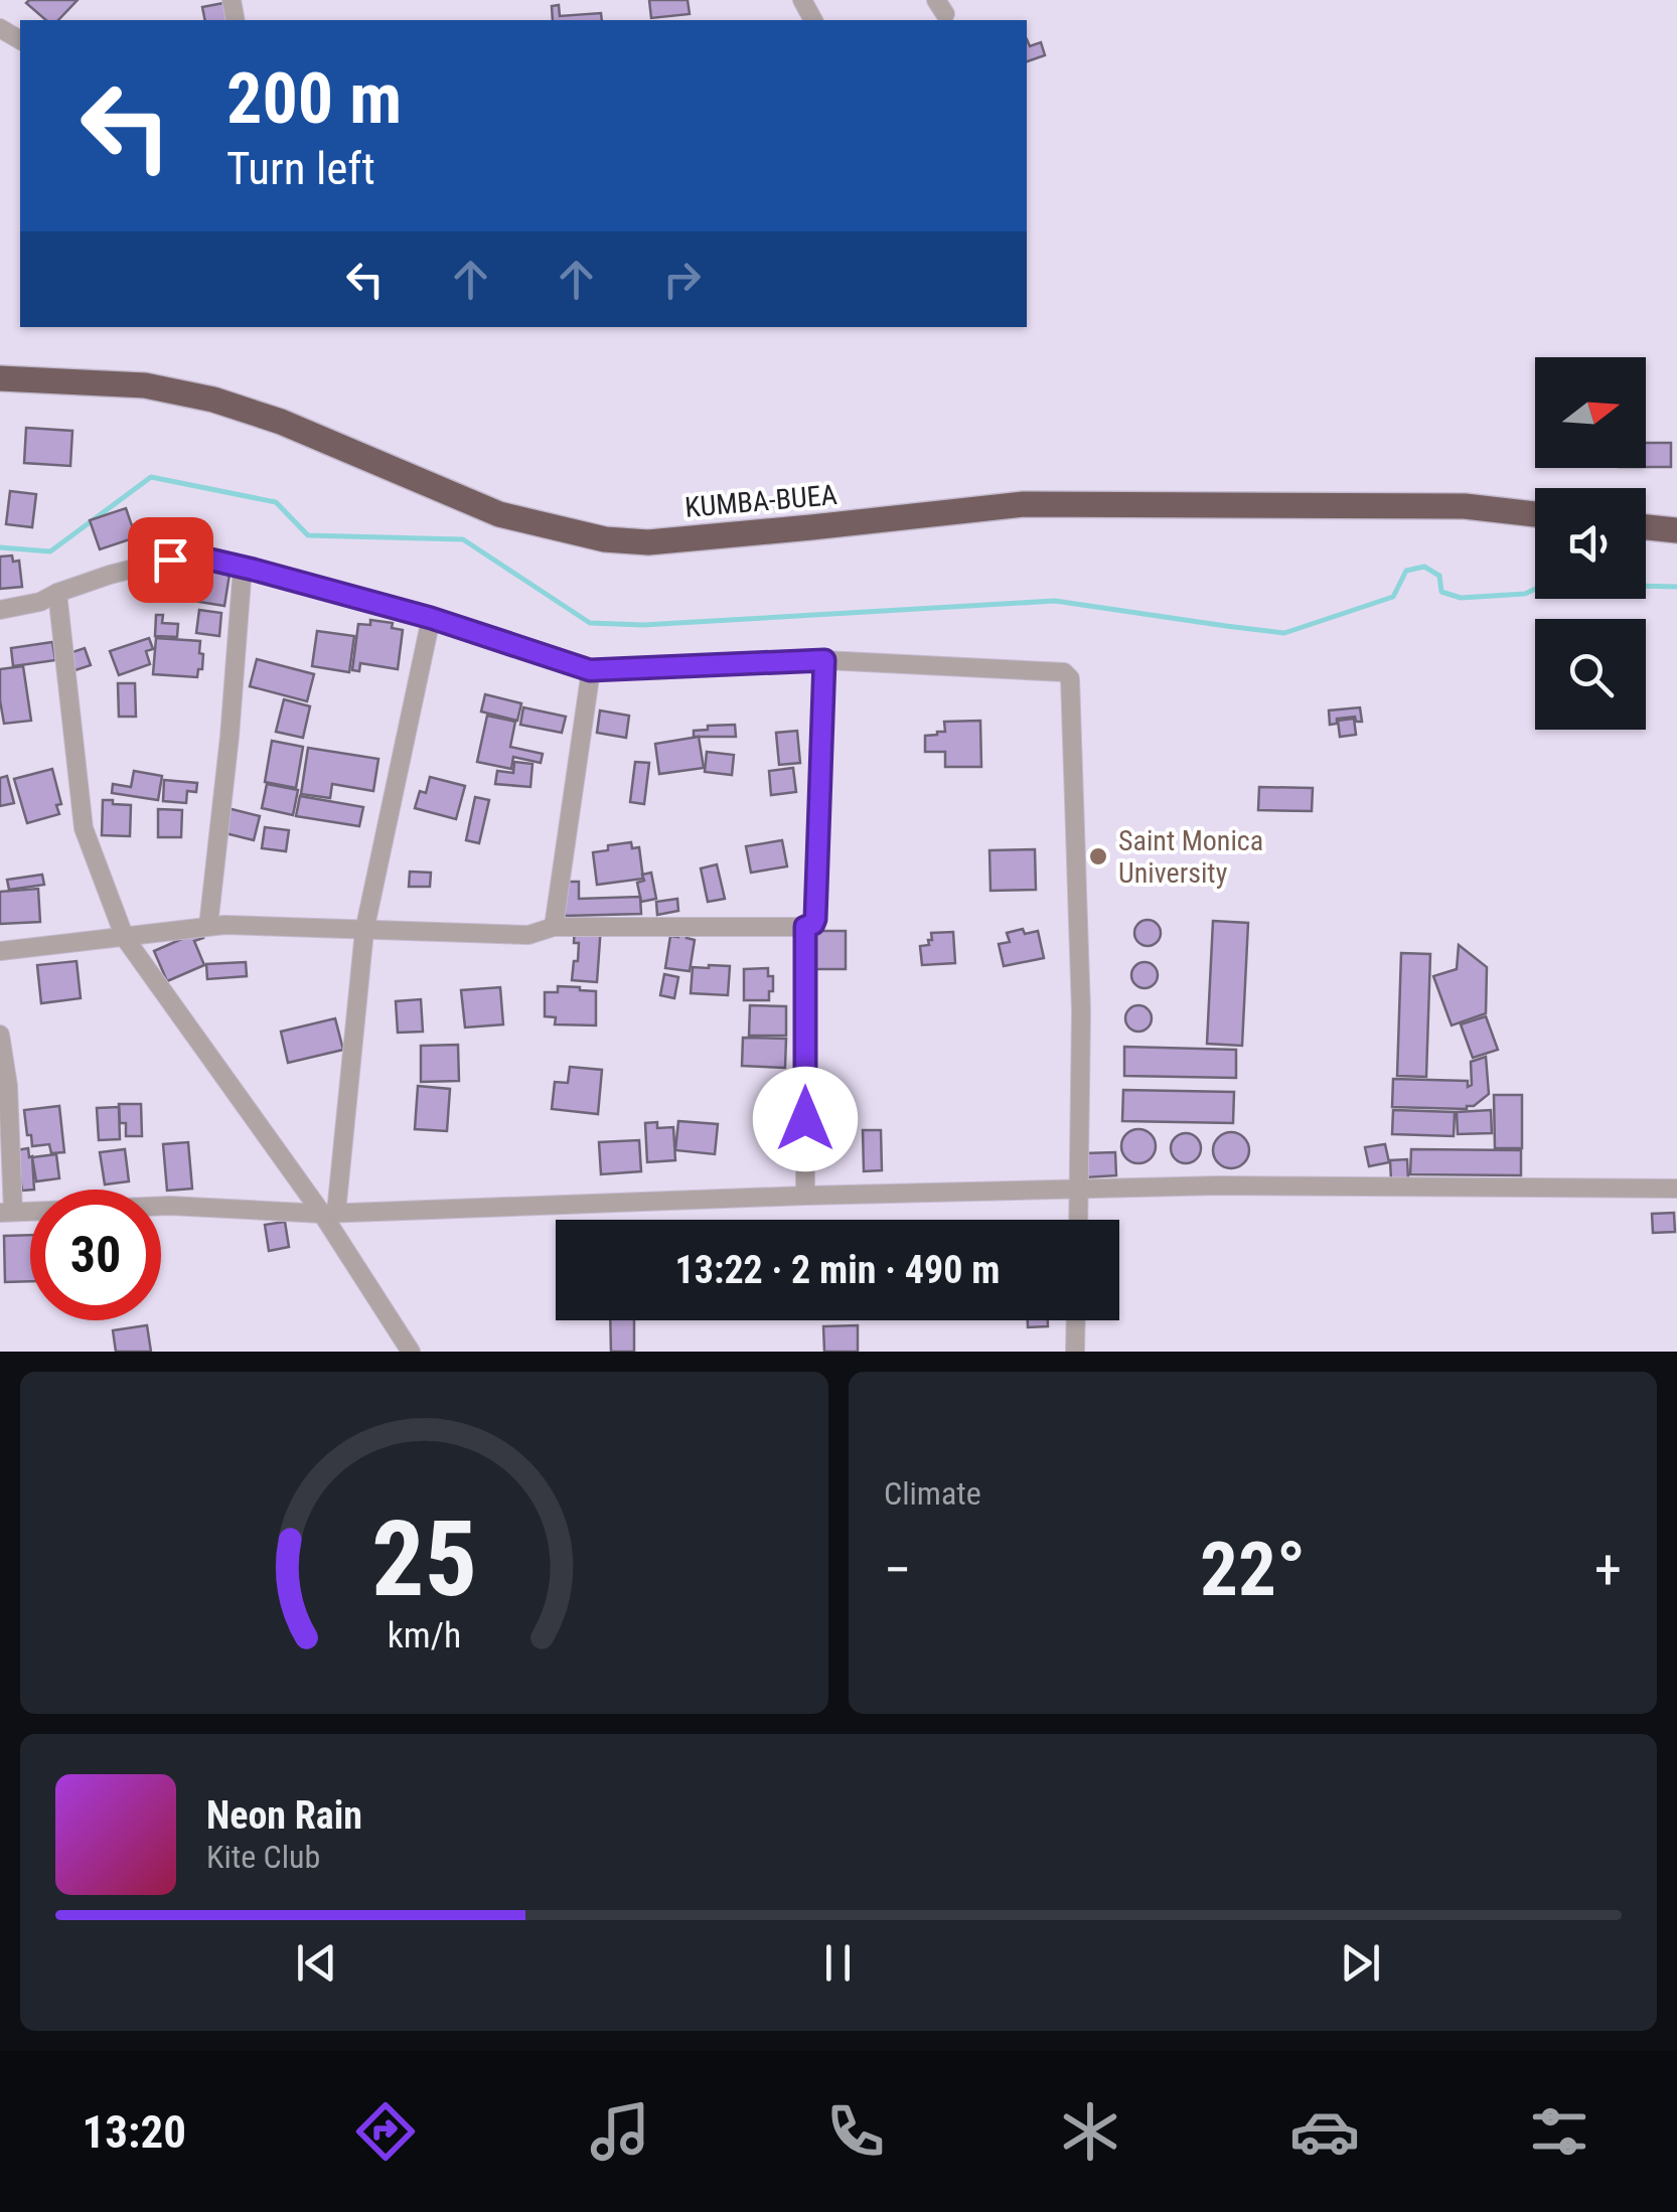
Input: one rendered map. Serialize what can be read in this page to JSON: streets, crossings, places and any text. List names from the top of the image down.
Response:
{
  "streets": {
    "highway": ["KUMBA-BUEA"]
  },
  "places": ["Saint Monica University"],
  "north": "right",
  "page": {
    "turn": ["200 m", "Turn left"],
    "limit": "30",
    "trip": "13:22 · 2 min · 490 m",
    "tile": "Climate",
    "heat": ["−", "22°", "+"],
    "song": ["Neon Rain", "Kite Club"],
    "tabs": "13:20",
    "gauge": ["25", "km/h"]
  }
}
